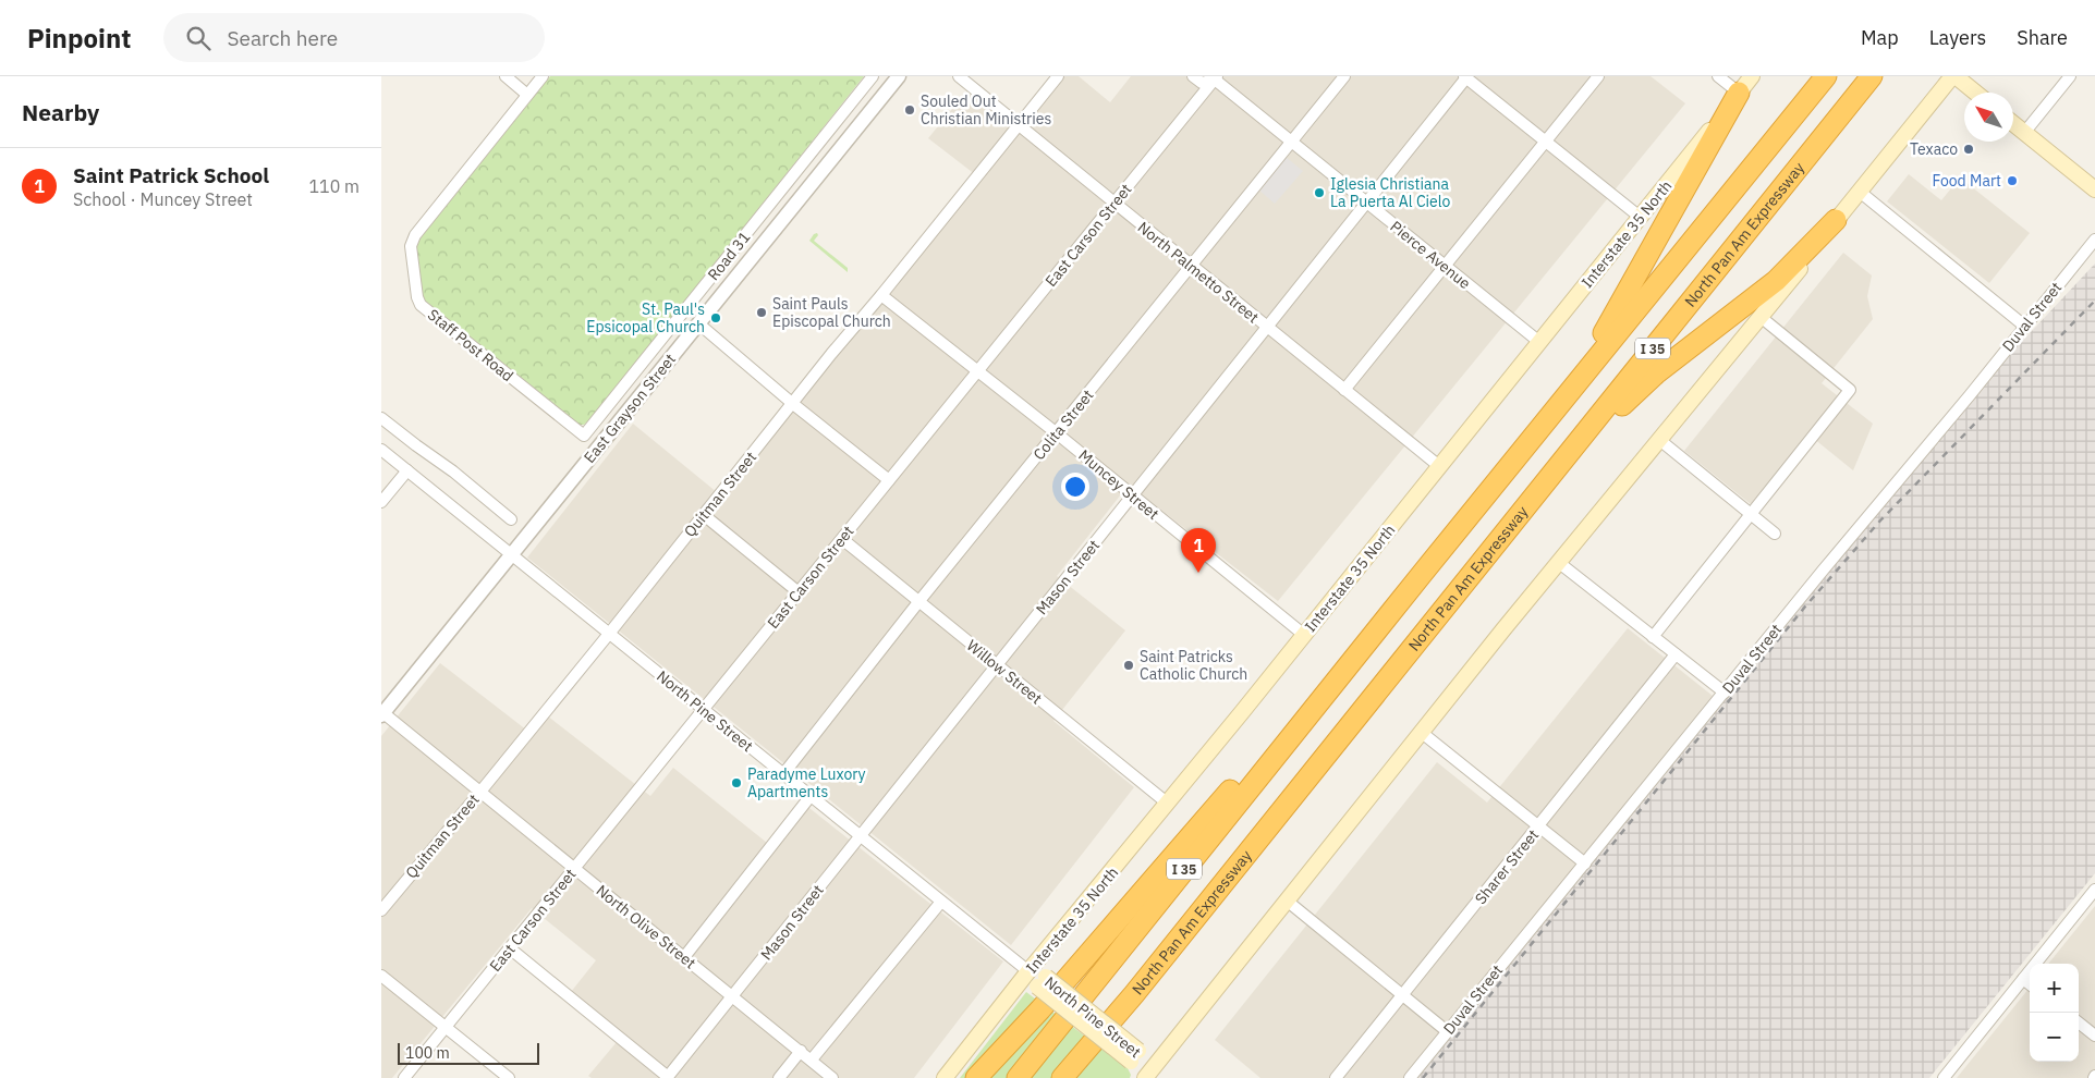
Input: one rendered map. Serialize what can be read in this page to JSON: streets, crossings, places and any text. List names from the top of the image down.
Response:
{
  "streets": {
    "highway": ["North Pan Am Expressway", "I 35"],
    "main road": ["Interstate 35 North", "North Pine Street"],
    "street": [
      "East Carson Street",
      "Pierce Avenue",
      "Road 31",
      "North Palmetto Street",
      "Duval Street",
      "Staff Post Road",
      "East Grayson Street",
      "Colita Street",
      "Muncey Street",
      "Quitman Street",
      "Mason Street",
      "Willow Street",
      "Sharer Street",
      "North Olive Street"
    ]
  },
  "crossings": [
    ["Interstate 35 North", "Pierce Avenue"],
    ["Interstate 35 North", "North Palmetto Street"],
    ["Interstate 35 North", "Muncey Street"],
    ["Interstate 35 North", "Willow Street"],
    ["Interstate 35 North", "North Pine Street"],
    ["East Carson Street", "Pierce Avenue"],
    ["East Carson Street", "North Palmetto Street"],
    ["East Carson Street", "Muncey Street"],
    ["East Carson Street", "Willow Street"],
    ["East Carson Street", "North Pine Street"],
    ["East Carson Street", "North Olive Street"],
    ["Pierce Avenue", "Colita Street"],
    ["Pierce Avenue", "Mason Street"],
    ["Road 31", "Staff Post Road"],
    ["North Palmetto Street", "Colita Street"],
    ["North Palmetto Street", "Quitman Street"],
    ["North Palmetto Street", "Mason Street"],
    ["East Grayson Street", "North Pine Street"],
    ["East Grayson Street", "North Olive Street"],
    ["Colita Street", "Muncey Street"],
    ["Colita Street", "Willow Street"],
    ["Colita Street", "North Pine Street"],
    ["Muncey Street", "Quitman Street"],
    ["Muncey Street", "Mason Street"],
    ["Quitman Street", "North Pine Street"],
    ["Quitman Street", "North Olive Street"],
    ["Mason Street", "Willow Street"],
    ["Mason Street", "North Pine Street"],
    ["Mason Street", "North Olive Street"]
  ],
  "places": [
    "Souled Out Christian Ministries",
    "Texaco",
    "Food Mart",
    "Iglesia Christiana La Puerta Al Cielo",
    "Saint Pauls Episcopal Church",
    "St. Paul's Epsicopal Church",
    "Saint Patricks Catholic Church",
    "Paradyme Luxory Apartments"
  ],
  "scale_bar": "100 m",
  "north": "top left",
  "page": {
    "header": "Pinpoint",
    "search": "Search here",
    "nav": ["Map", "Layers", "Share"],
    "heading": "Nearby",
    "list": [
      {
        "mark": "1",
        "name": "Saint Patrick School",
        "note": "School · Muncey Street",
        "value": "110 m"
      }
    ],
    "pins": "1",
    "map_buttons": ["+", "−"],
    "scale": "100 m"
  }
}
